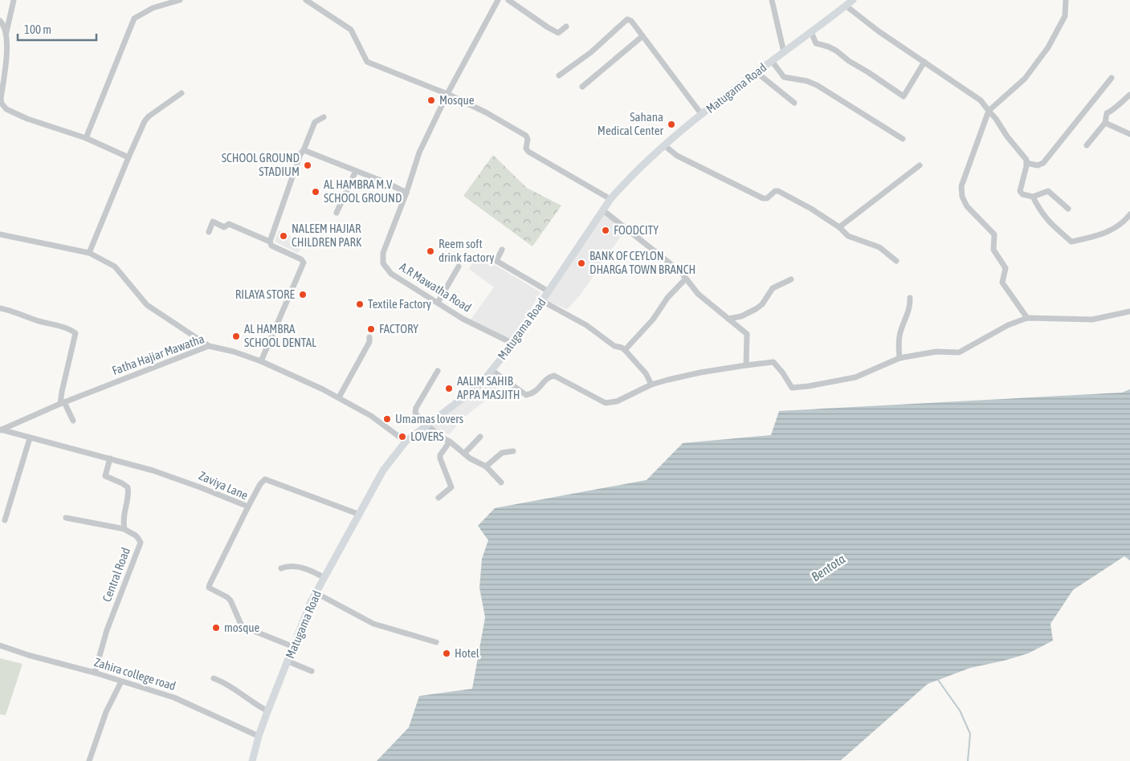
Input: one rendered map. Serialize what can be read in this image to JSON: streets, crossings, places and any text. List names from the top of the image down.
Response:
{
  "streets": {
    "main road": ["Matugama Road"],
    "street": [
      "A.R Mawatha Road",
      "Fatha Hajiar Mawatha",
      "Zaviya Lane",
      "Central Road",
      "Zahira college road"
    ]
  },
  "crossings": [
    ["Matugama Road", "A.R Mawatha Road"],
    ["Matugama Road", "Fatha Hajiar Mawatha"],
    ["Matugama Road", "Zaviya Lane"],
    ["Matugama Road", "Zahira college road"],
    ["Fatha Hajiar Mawatha", "Zaviya Lane"],
    ["Zaviya Lane", "Central Road"],
    ["Central Road", "Zahira college road"]
  ],
  "water": ["Bentota"],
  "places": [
    "Mosque",
    "Sahana Medical Center",
    "SCHOOL GROUND STADIUM",
    "AL HAMBRA M.V SCHOOL GROUND",
    "FOODCITY",
    "NALEEM HAJIAR CHILDREN PARK",
    "Reem soft drink factory",
    "BANK OF CEYLON DHARGA TOWN BRANCH",
    "RILAYA STORE",
    "Textile Factory",
    "FACTORY",
    "AL HAMBRA SCHOOL DENTAL",
    "AALIM SAHIB APPA MASJITH",
    "Umamas lovers",
    "LOVERS",
    "mosque",
    "Hotel"
  ],
  "scale_bar": "100 m"
}
